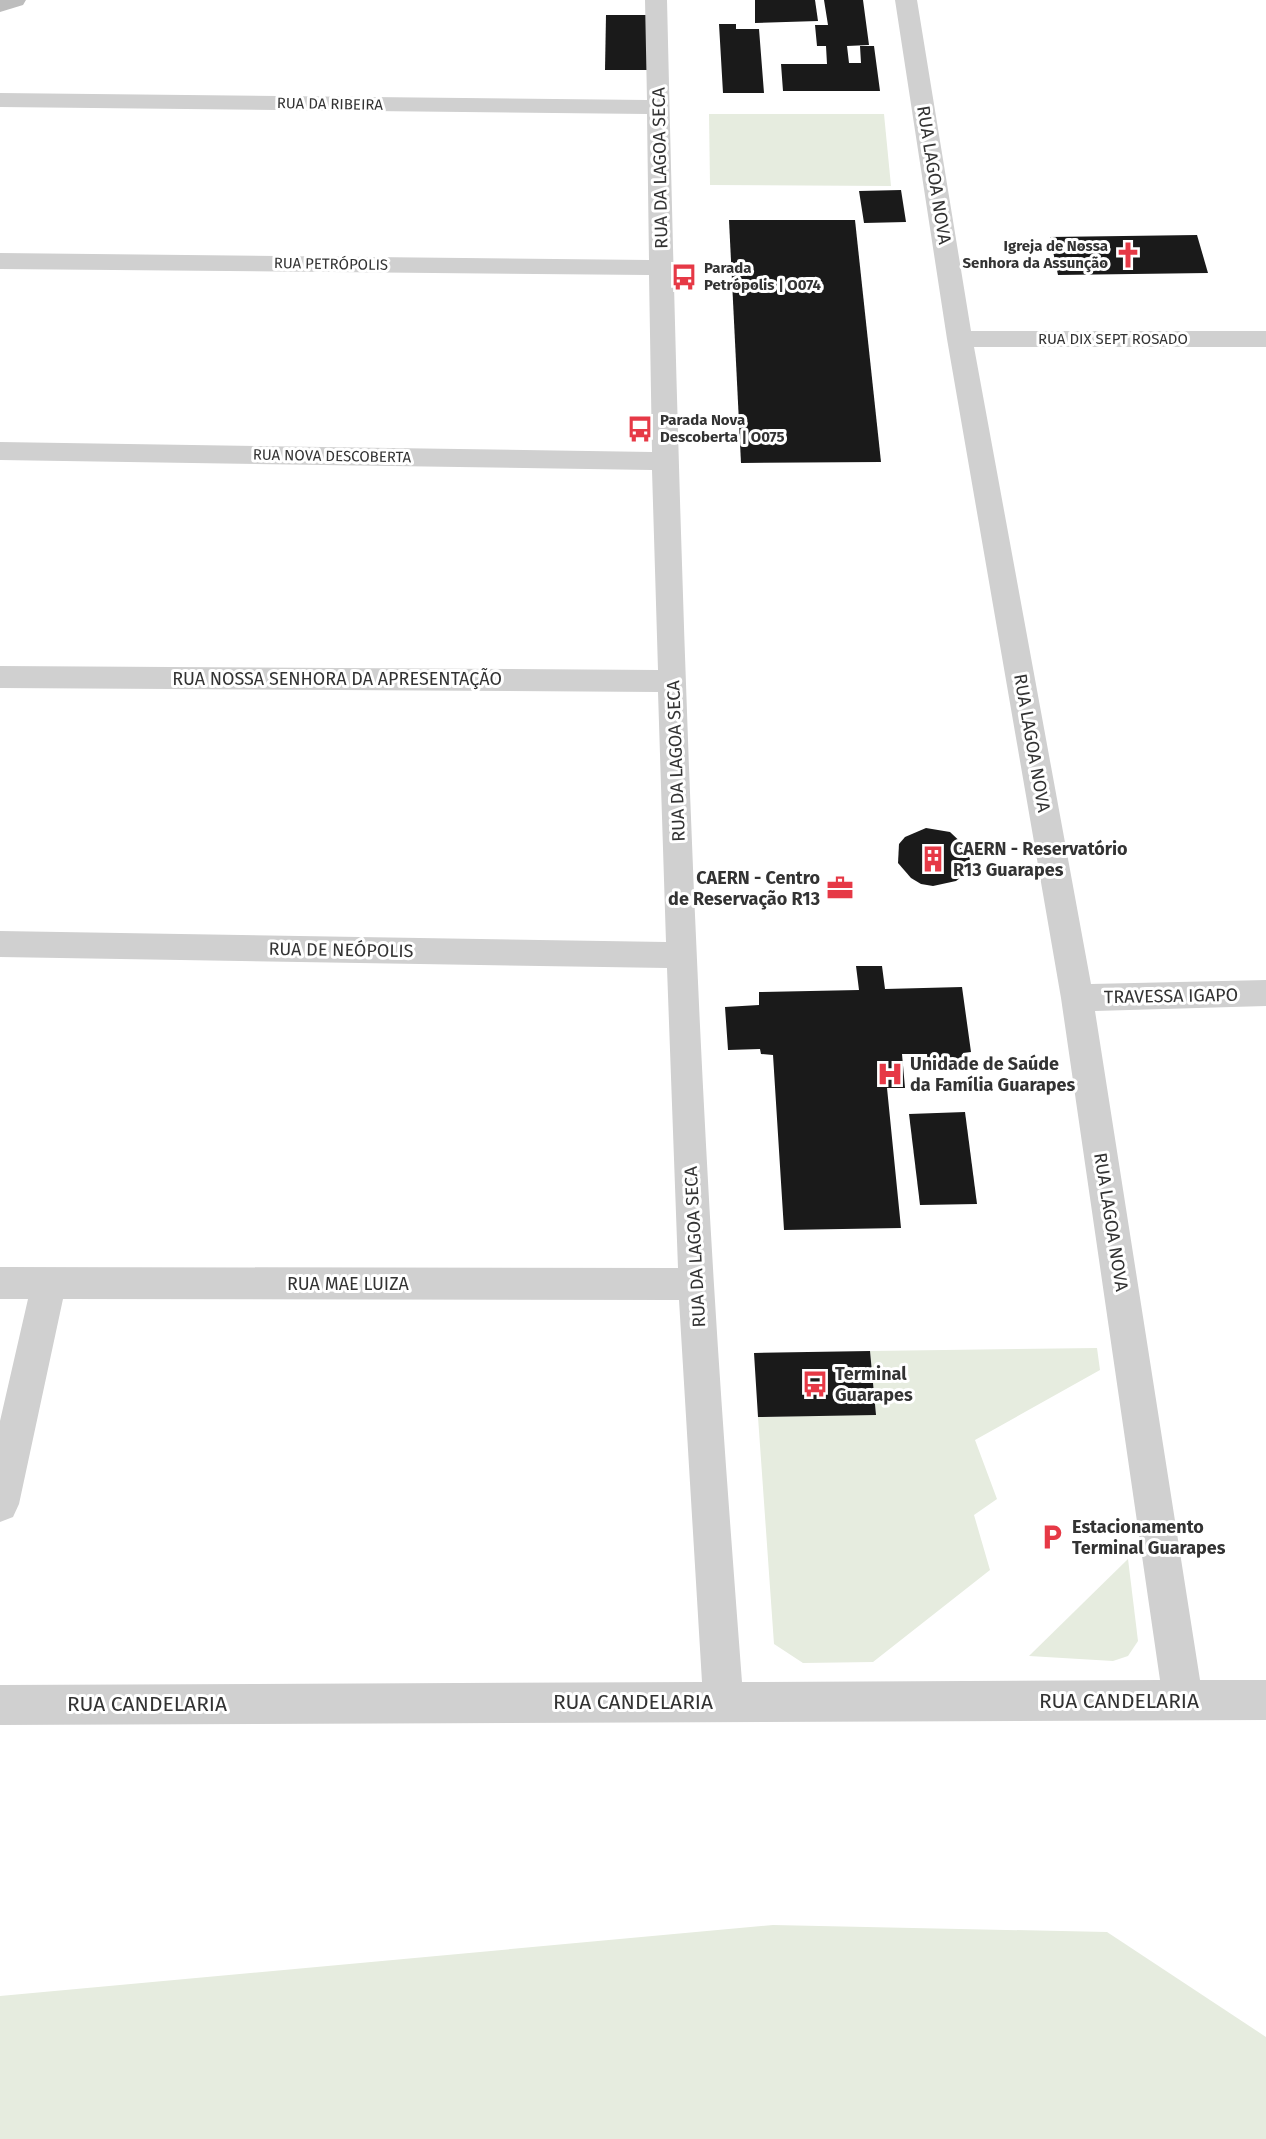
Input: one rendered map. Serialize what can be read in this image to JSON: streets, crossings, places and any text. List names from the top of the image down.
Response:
{
  "streets": {
    "street": [
      "RUA DA RIBEIRA",
      "RUA DA LAGOA SECA",
      "RUA LAGOA NOVA",
      "RUA PETRÓPOLIS",
      "RUA DIX SEPT ROSADO",
      "RUA NOVA DESCOBERTA",
      "RUA NOSSA SENHORA DA APRESENTAÇÃO",
      "RUA DE NEÓPOLIS",
      "TRAVESSA IGAPO",
      "RUA MAE LUIZA",
      "RUA CANDELARIA"
    ]
  },
  "crossings": [
    ["RUA DA RIBEIRA", "RUA DA LAGOA SECA"],
    ["RUA DA LAGOA SECA", "RUA PETRÓPOLIS"],
    ["RUA DA LAGOA SECA", "RUA NOVA DESCOBERTA"],
    ["RUA DA LAGOA SECA", "RUA NOSSA SENHORA DA APRESENTAÇÃO"],
    ["RUA DA LAGOA SECA", "RUA DE NEÓPOLIS"],
    ["RUA DA LAGOA SECA", "RUA MAE LUIZA"],
    ["RUA DA LAGOA SECA", "RUA CANDELARIA"],
    ["RUA LAGOA NOVA", "RUA DIX SEPT ROSADO"],
    ["RUA LAGOA NOVA", "TRAVESSA IGAPO"],
    ["RUA LAGOA NOVA", "RUA CANDELARIA"]
  ],
  "places": {
    "church": ["Igreja de Nossa Senhora da Assunção"],
    "bus stop": ["Parada Petrópolis | O074", "Parada Nova Descoberta | O075", "Terminal Guarapes"],
    "building": ["CAERN - Reservatório R13 Guarapes"],
    "office": ["CAERN - Centro de Reservação R13"],
    "hospital": ["Unidade de Saúde da Família Guarapes"],
    "parking": ["Estacionamento Terminal Guarapes"]
  }
}
